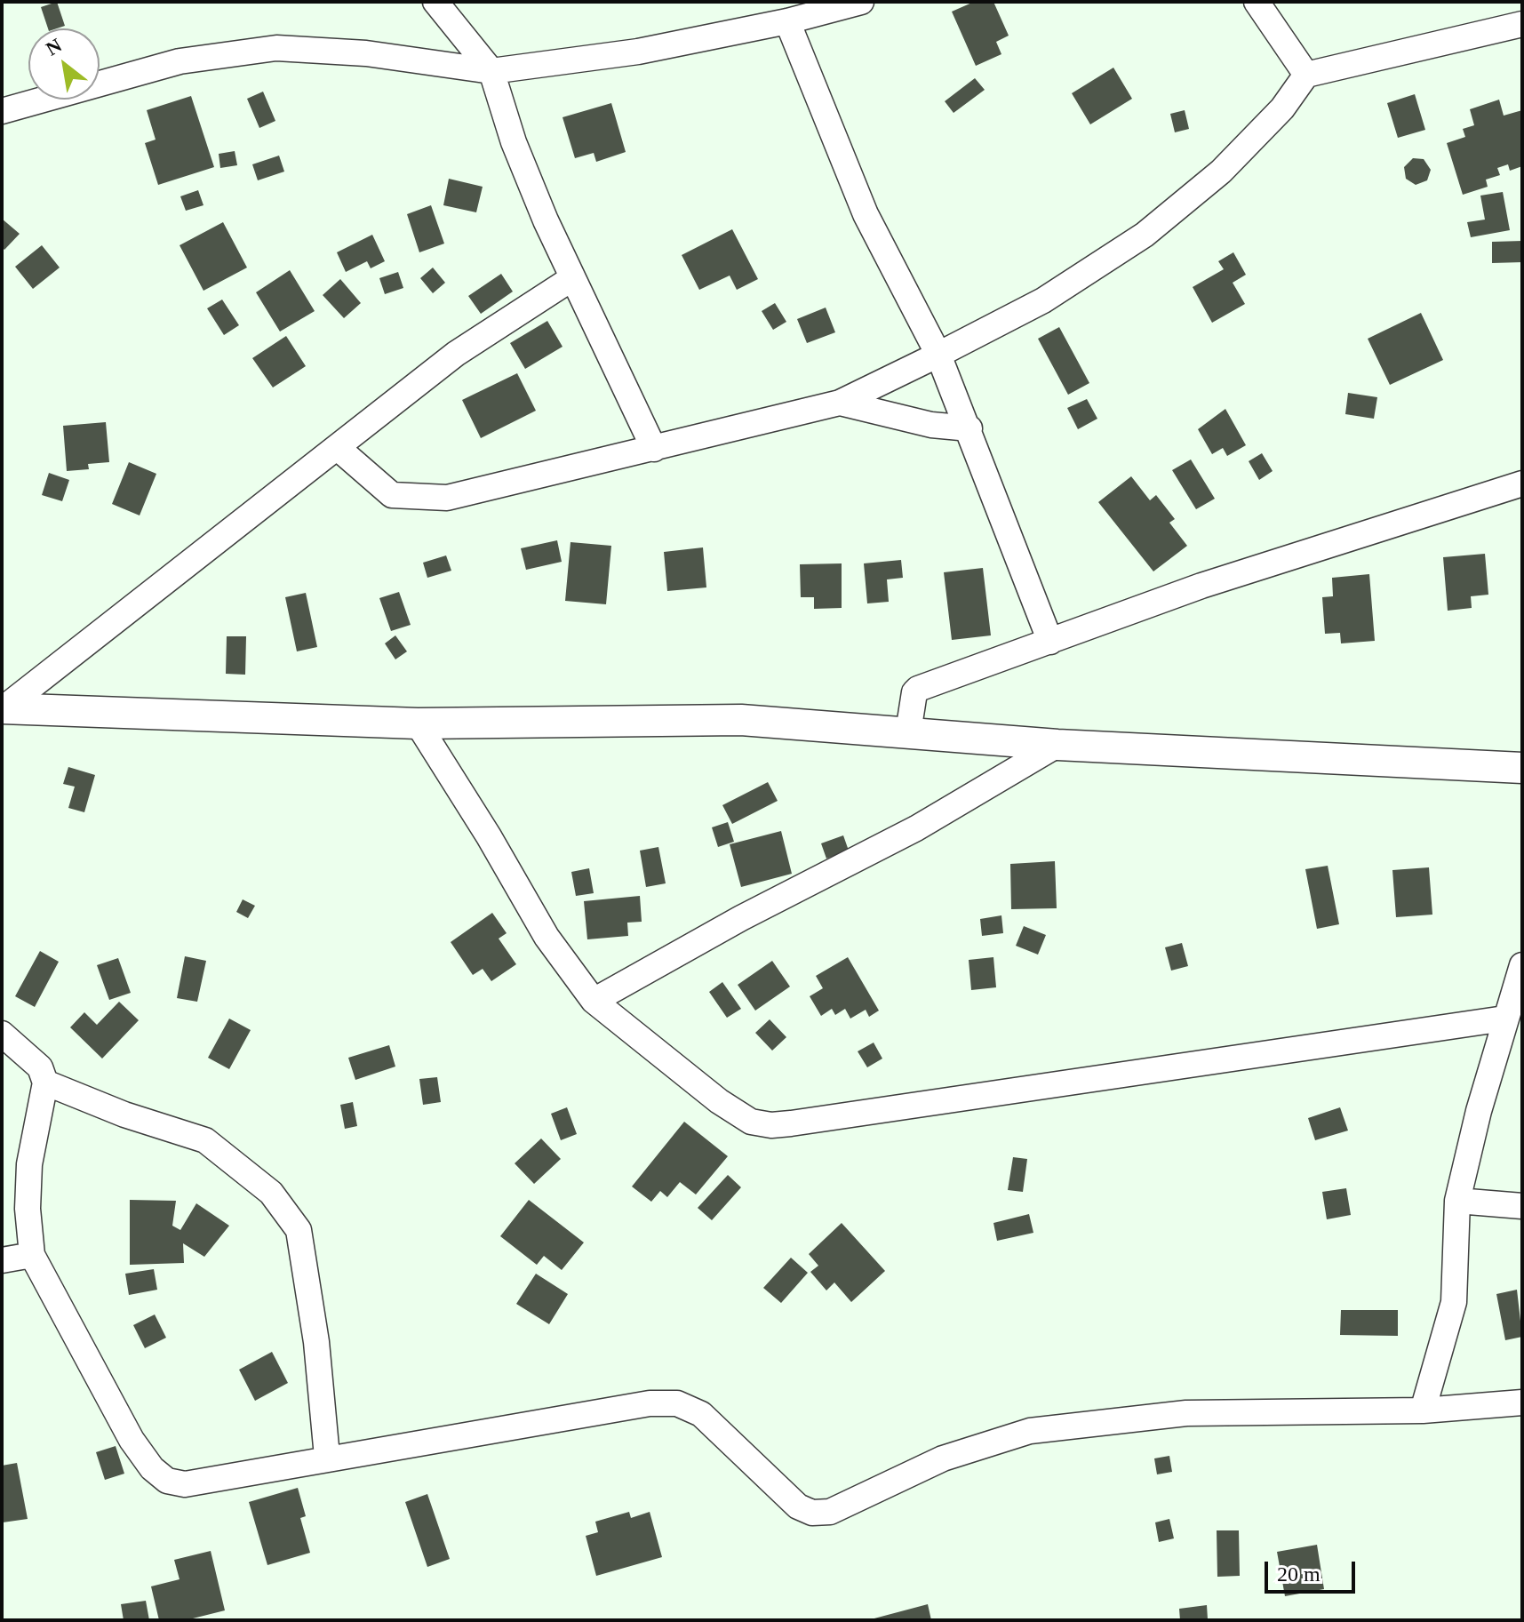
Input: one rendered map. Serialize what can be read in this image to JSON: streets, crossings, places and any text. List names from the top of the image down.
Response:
{
  "scale_bar": "20 m",
  "north": "top left"
}
